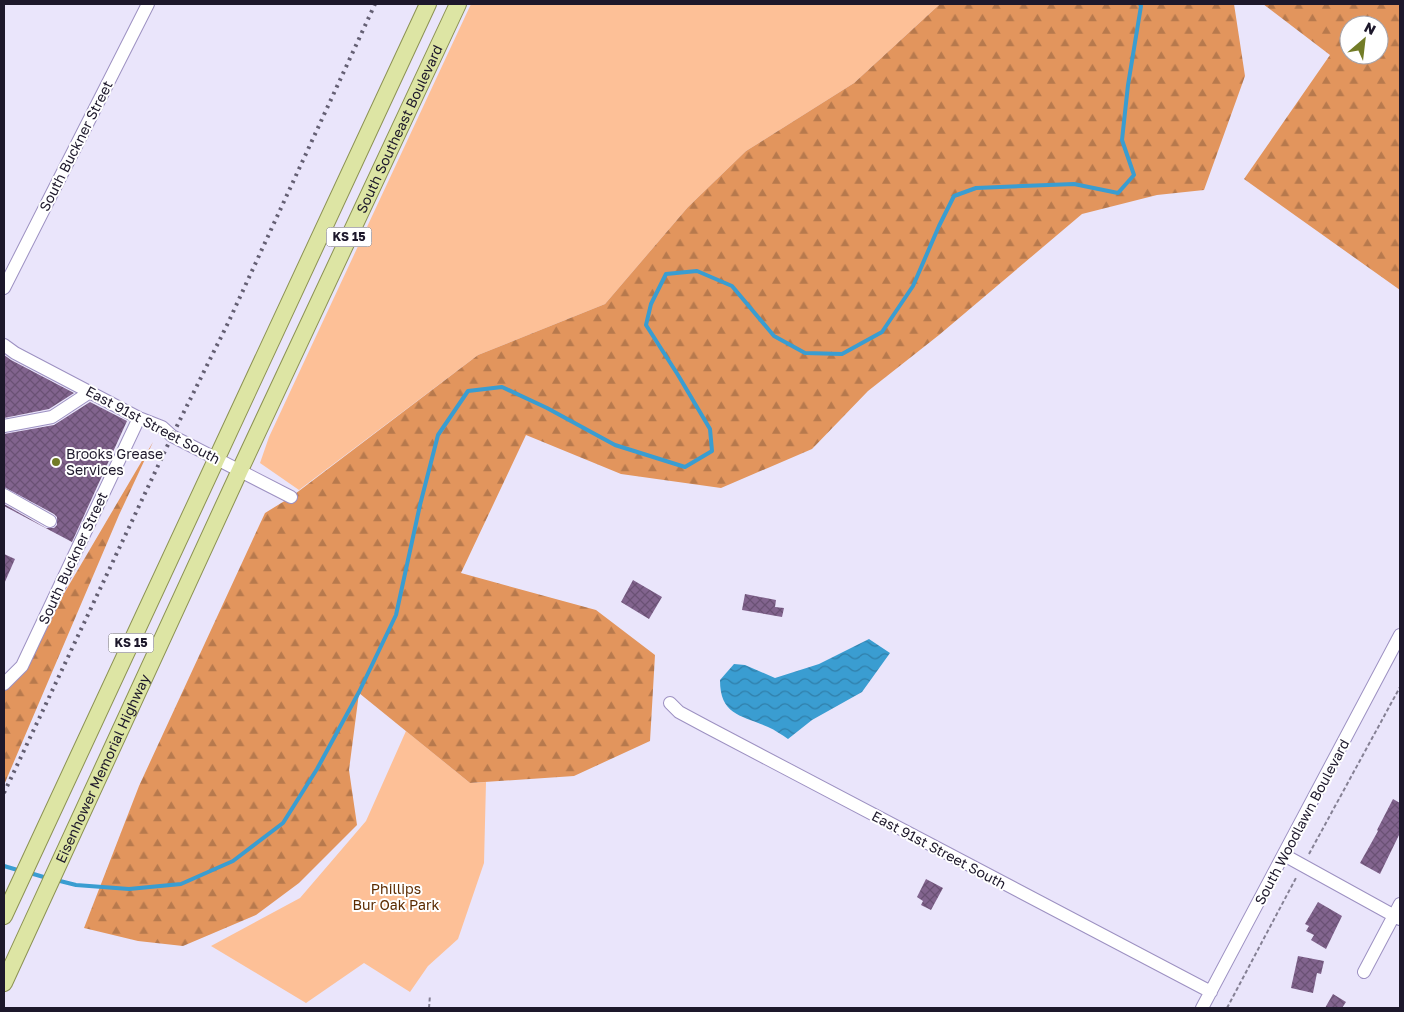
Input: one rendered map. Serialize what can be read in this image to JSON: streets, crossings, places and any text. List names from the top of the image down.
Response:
{
  "streets": {
    "main road": ["South Southeast Boulevard", "KS 15", "Eisenhower Memorial Highway"],
    "street": ["South Buckner Street", "East 91st Street South", "South Woodlawn Boulevard"]
  },
  "crossings": [
    ["South Southeast Boulevard", "East 91st Street South"],
    ["South Southeast Boulevard", "Eisenhower Memorial Highway"],
    ["South Buckner Street", "East 91st Street South"],
    ["East 91st Street South", "Eisenhower Memorial Highway"],
    ["East 91st Street South", "South Woodlawn Boulevard"]
  ],
  "parks": ["Phillips Bur Oak Park"],
  "places": ["Brooks Grease Services"],
  "north": "top right"
}
